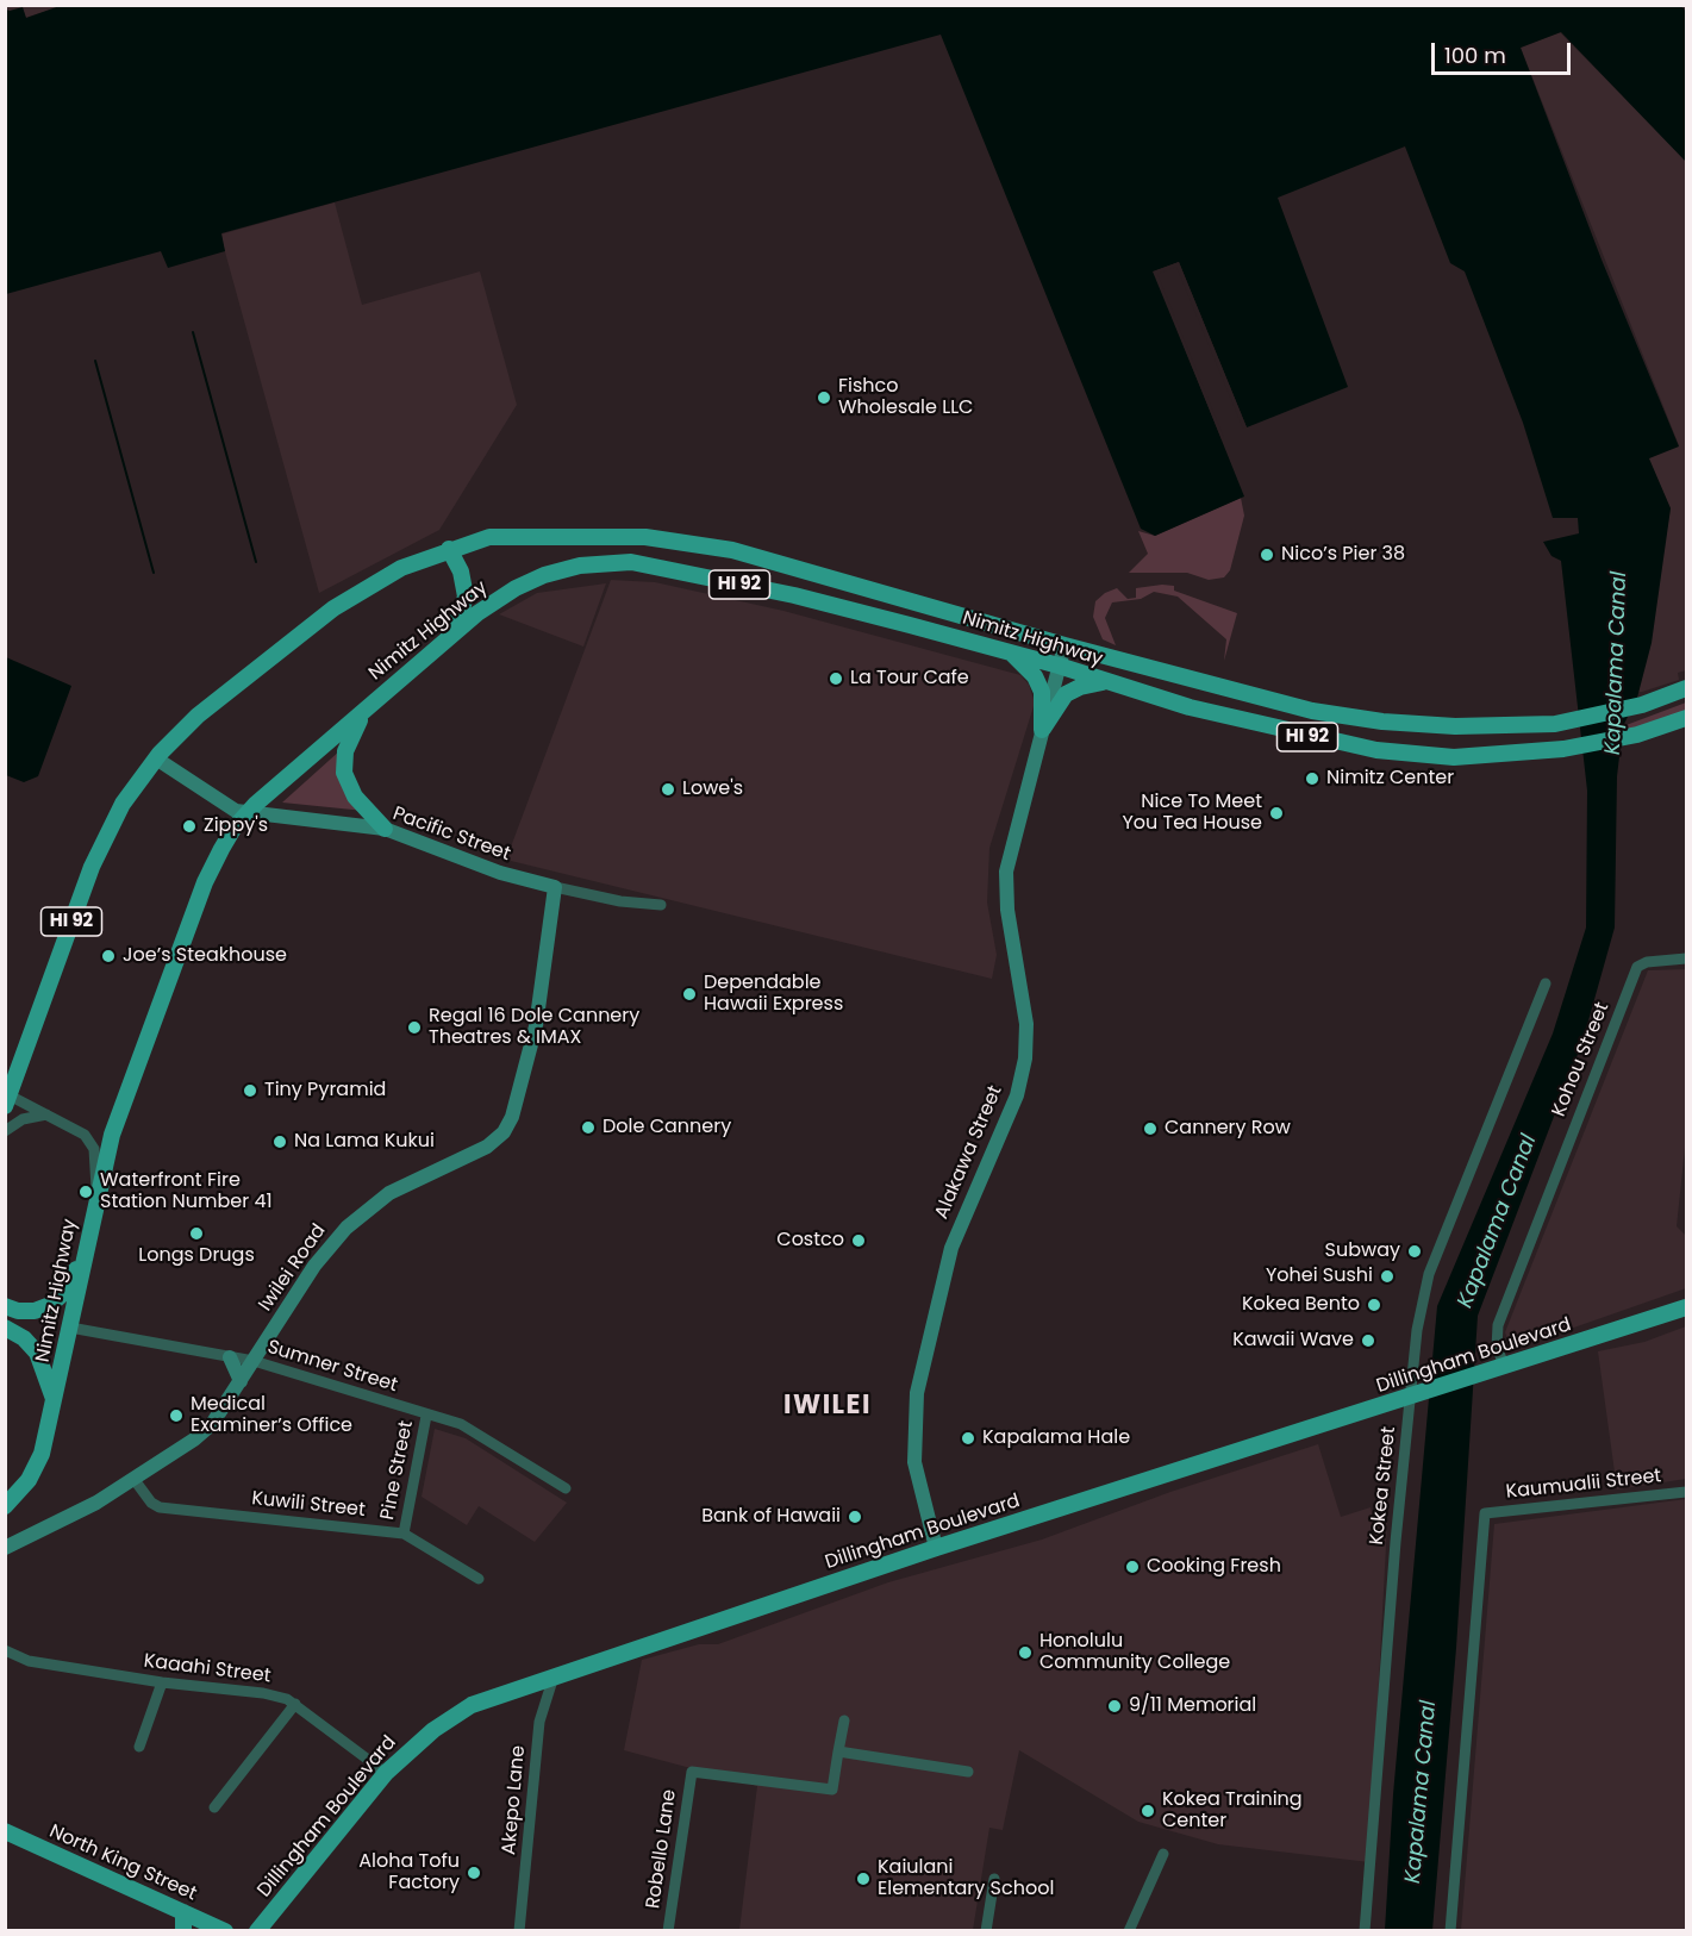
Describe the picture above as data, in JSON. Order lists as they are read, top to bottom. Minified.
{"streets":{"main road":["HI 92","Nimitz Highway","Dillingham Boulevard","North King Street"],"street":["Pacific Street","Kohou Street","Alakawa Street","Iwilei Road","Sumner Street","Pine Street","Kaumualii Street","Kokea Street","Kuwili Street","Kaaahi Street","Akepo Lane","Robello Lane"]},"crossings":[["Nimitz Highway","Pacific Street"],["Nimitz Highway","Alakawa Street"],["Nimitz Highway","Sumner Street"],["Pacific Street","Iwilei Road"],["Kohou Street","Dillingham Boulevard"],["Alakawa Street","Dillingham Boulevard"],["Iwilei Road","Sumner Street"],["Iwilei Road","Kuwili Street"],["Dillingham Boulevard","Kokea Street"],["Dillingham Boulevard","Kaaahi Street"],["Dillingham Boulevard","Akepo Lane"],["Sumner Street","Pine Street"],["Pine Street","Kuwili Street"]],"districts":["IWILEI"],"water":["Kapalama Canal"],"places":["Fishco Wholesale LLC","Nico’s Pier 38","La Tour Cafe","Nimitz Center","Lowe's","Nice To Meet You Tea House","Zippy's","Joe’s Steakhouse","Dependable Hawaii Express","Regal 16 Dole Cannery Theatres & IMAX","Tiny Pyramid","Dole Cannery","Cannery Row","Na Lama Kukui","Waterfront Fire Station Number 41","Longs Drugs","Costco","Subway","Yohei Sushi","Kokea Bento","Kawaii Wave","Medical Examiner’s Office","Kapalama Hale","Bank of Hawaii","Cooking Fresh","Honolulu Community College","9/11 Memorial","Kokea Training Center","Aloha Tofu Factory","Kaiulani Elementary School"],"scale_bar":"100 m"}
